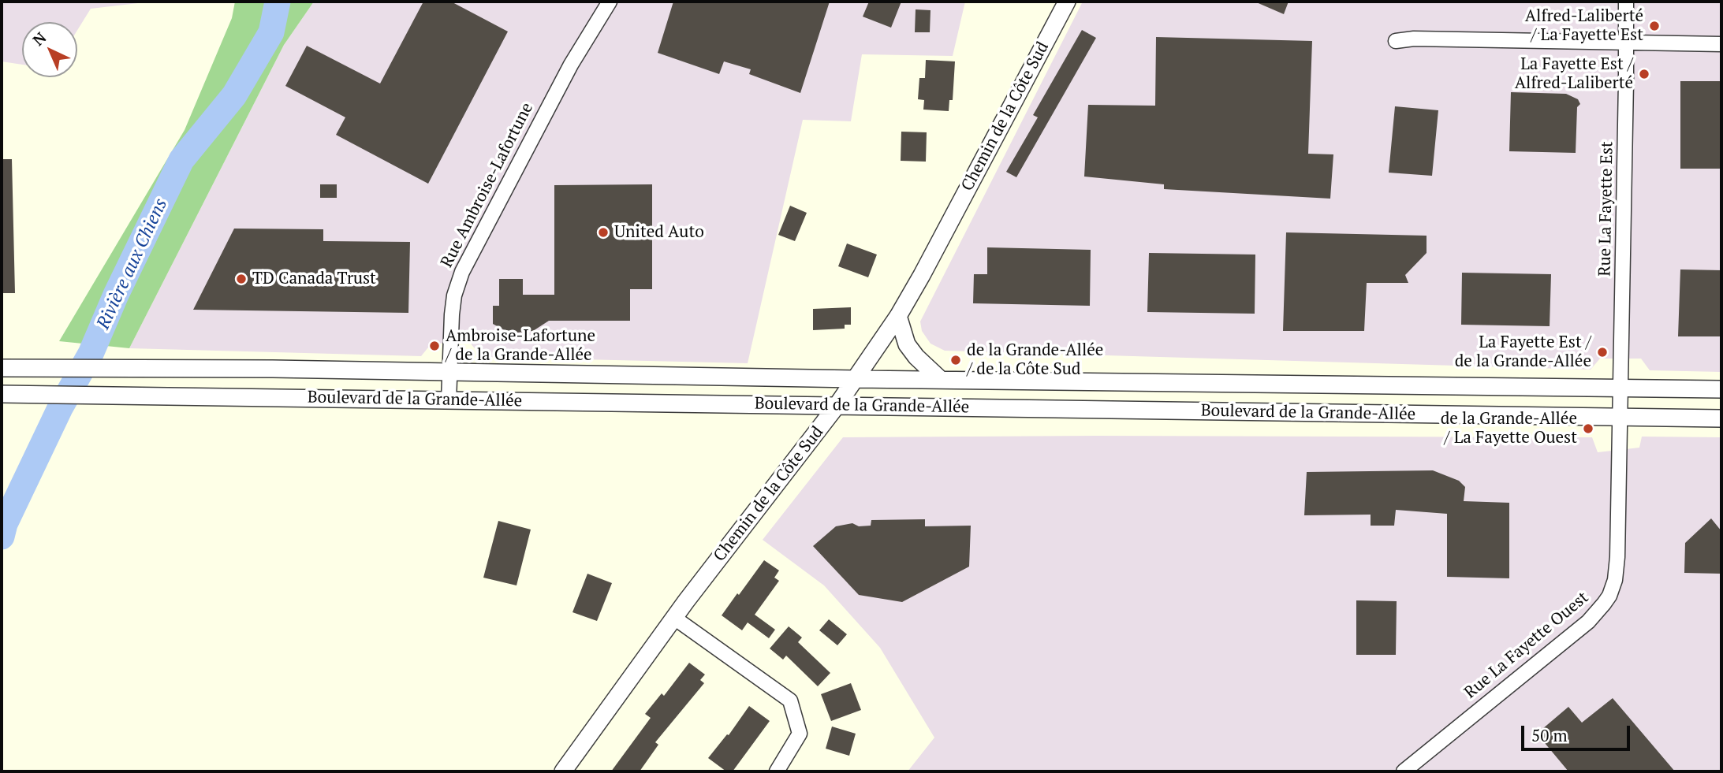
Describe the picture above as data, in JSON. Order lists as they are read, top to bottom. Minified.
{"streets":{"street":["Chemin de la Côte Sud","Rue Ambroise-Lafortune","Rue La Fayette Est","Boulevard de la Grande-Allée","Rue La Fayette Ouest"]},"crossings":[["Chemin de la Côte Sud","Boulevard de la Grande-Allée"],["Rue Ambroise-Lafortune","Boulevard de la Grande-Allée"],["Rue La Fayette Est","Boulevard de la Grande-Allée"],["Rue La Fayette Est","Rue La Fayette Ouest"],["Boulevard de la Grande-Allée","Rue La Fayette Ouest"]],"water":["Rivière aux Chiens"],"places":["Alfred-Laliberté / La Fayette Est","La Fayette Est / Alfred-Laliberté","United Auto","TD Canada Trust","Ambroise-Lafortune / de la Grande-Allée","La Fayette Est / de la Grande-Allée","de la Grande-Allée / de la Côte Sud","de la Grande-Allée / La Fayette Ouest"],"scale_bar":"50 m","north":"top left"}
